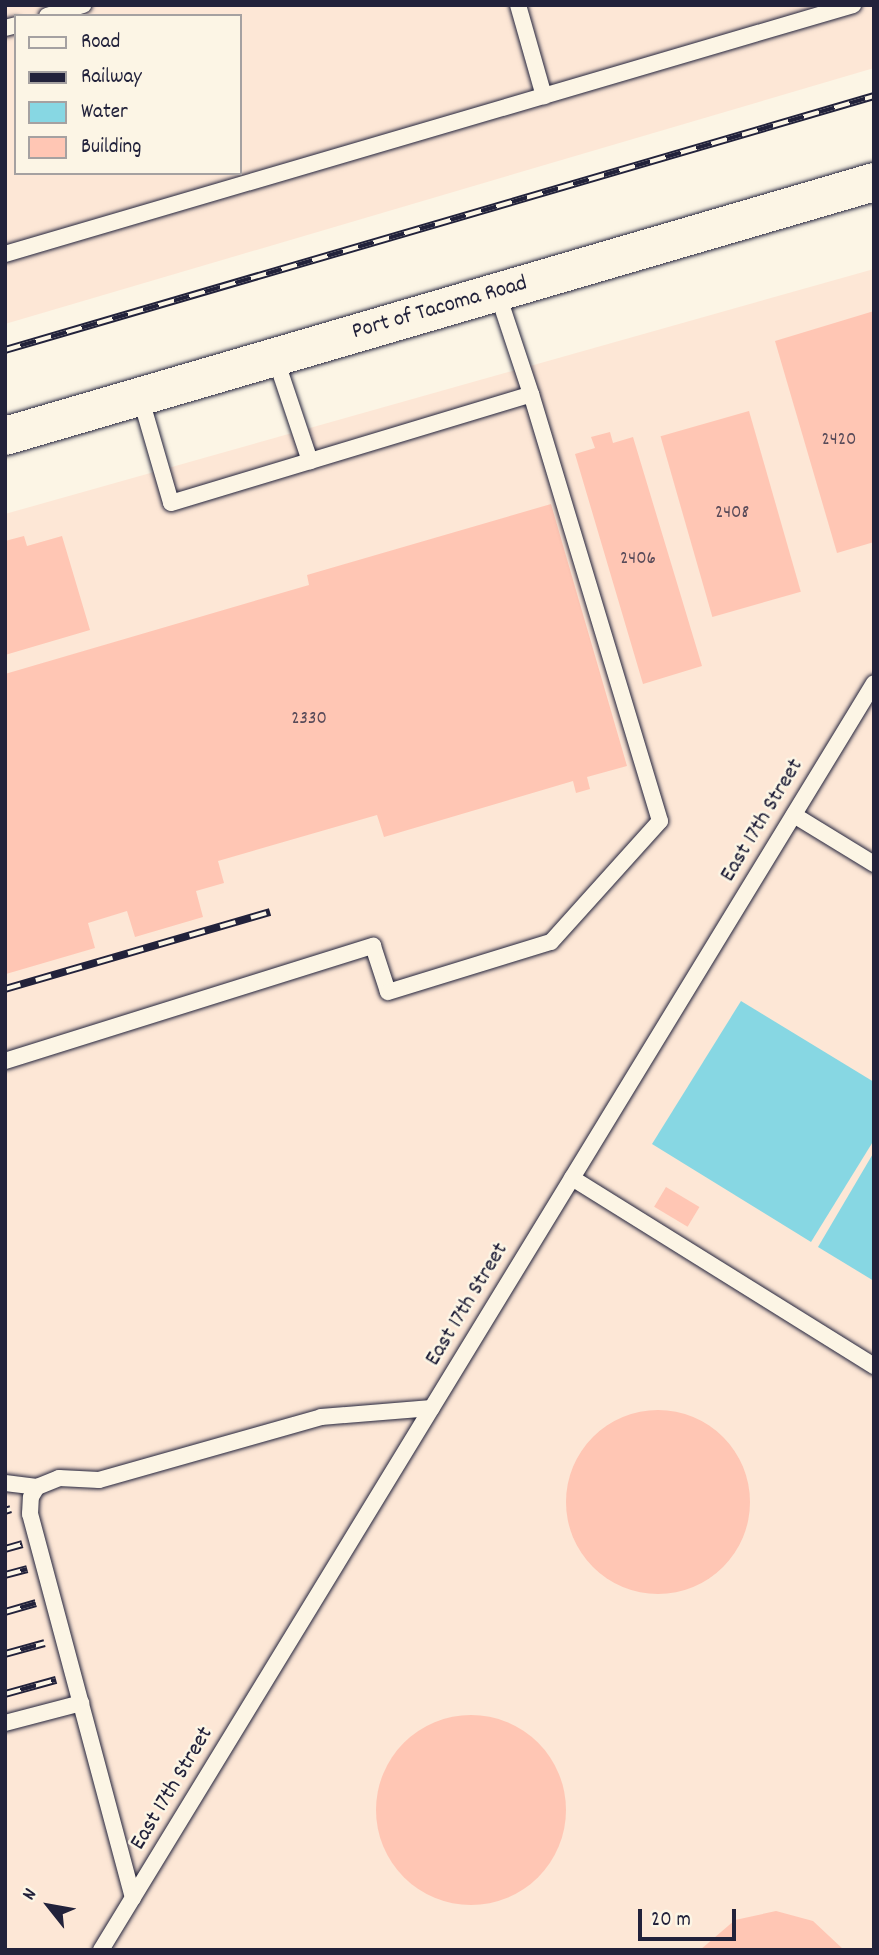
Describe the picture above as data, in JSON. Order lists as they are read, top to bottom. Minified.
{"streets":{"main road":["Port of Tacoma Road"],"lane":["East 17th Street"]},"house_numbers":["2420","2408","2406","2330"],"legend":["Road","Railway","Water","Building"],"scale_bar":"20 m","north":"top left"}
